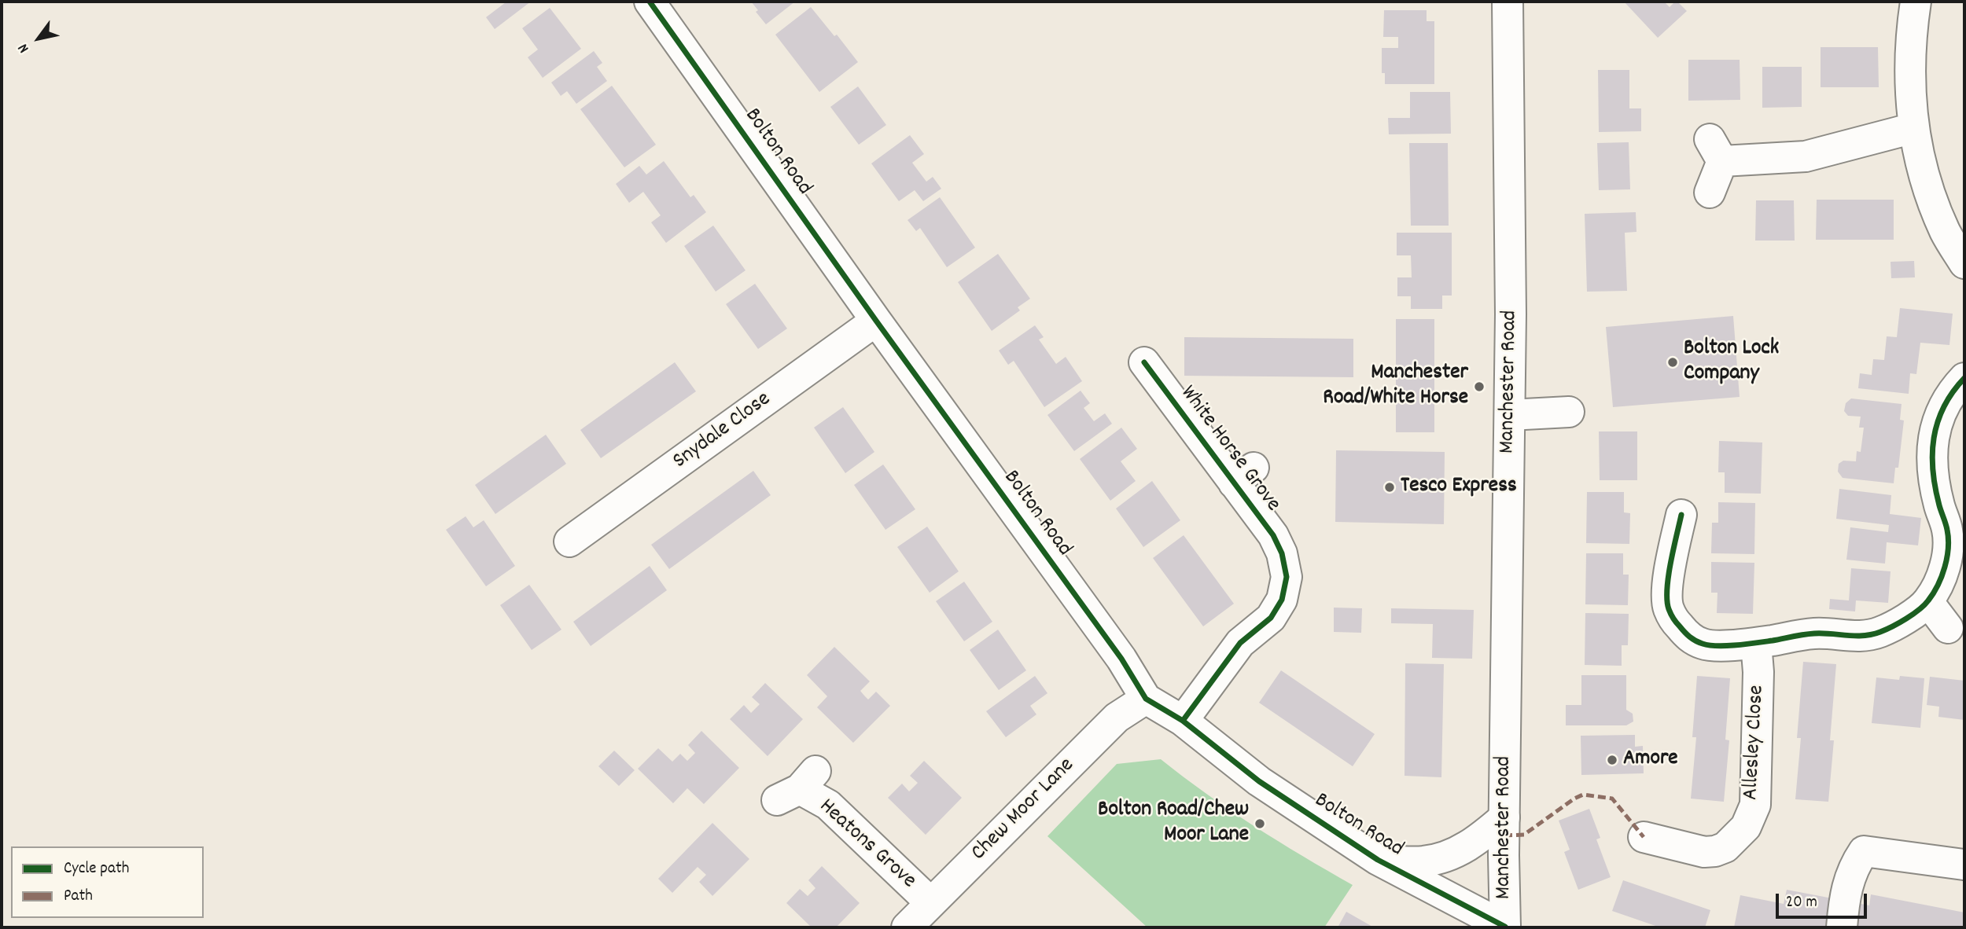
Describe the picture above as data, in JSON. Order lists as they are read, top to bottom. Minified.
{"streets":{"street":["Bolton Road","Manchester Road","Snydale Close","White Horse Grove","Allesley Close","Chew Moor Lane","Heatons Grove"]},"crossings":[["Bolton Road","Manchester Road"],["Bolton Road","Snydale Close"],["Bolton Road","White Horse Grove"],["Bolton Road","Chew Moor Lane"],["Chew Moor Lane","Heatons Grove"]],"places":["Bolton Lock Company","Manchester Road/White Horse","Tesco Express","Amore","Bolton Road/Chew Moor Lane"],"legend":["Cycle path","Path"],"scale_bar":"20 m","north":"bottom left"}
